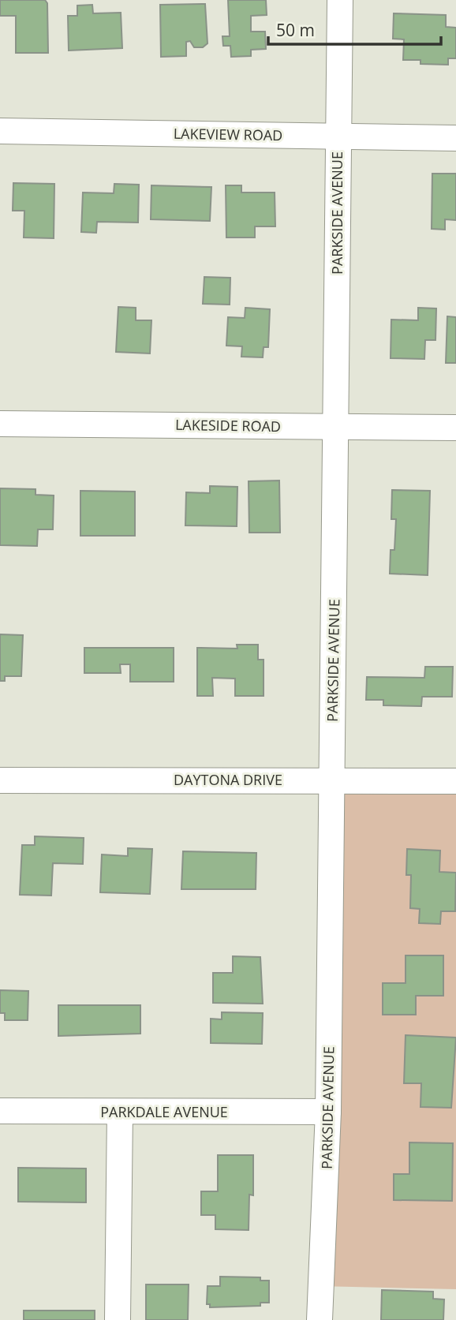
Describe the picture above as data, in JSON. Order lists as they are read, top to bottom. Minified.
{"streets":{"street":["LAKEVIEW ROAD","PARKSIDE AVENUE","LAKESIDE ROAD","DAYTONA DRIVE","PARKDALE AVENUE"]},"crossings":[["LAKEVIEW ROAD","PARKSIDE AVENUE"],["PARKSIDE AVENUE","LAKESIDE ROAD"],["PARKSIDE AVENUE","DAYTONA DRIVE"],["PARKSIDE AVENUE","PARKDALE AVENUE"]],"scale_bar":"50 m"}
